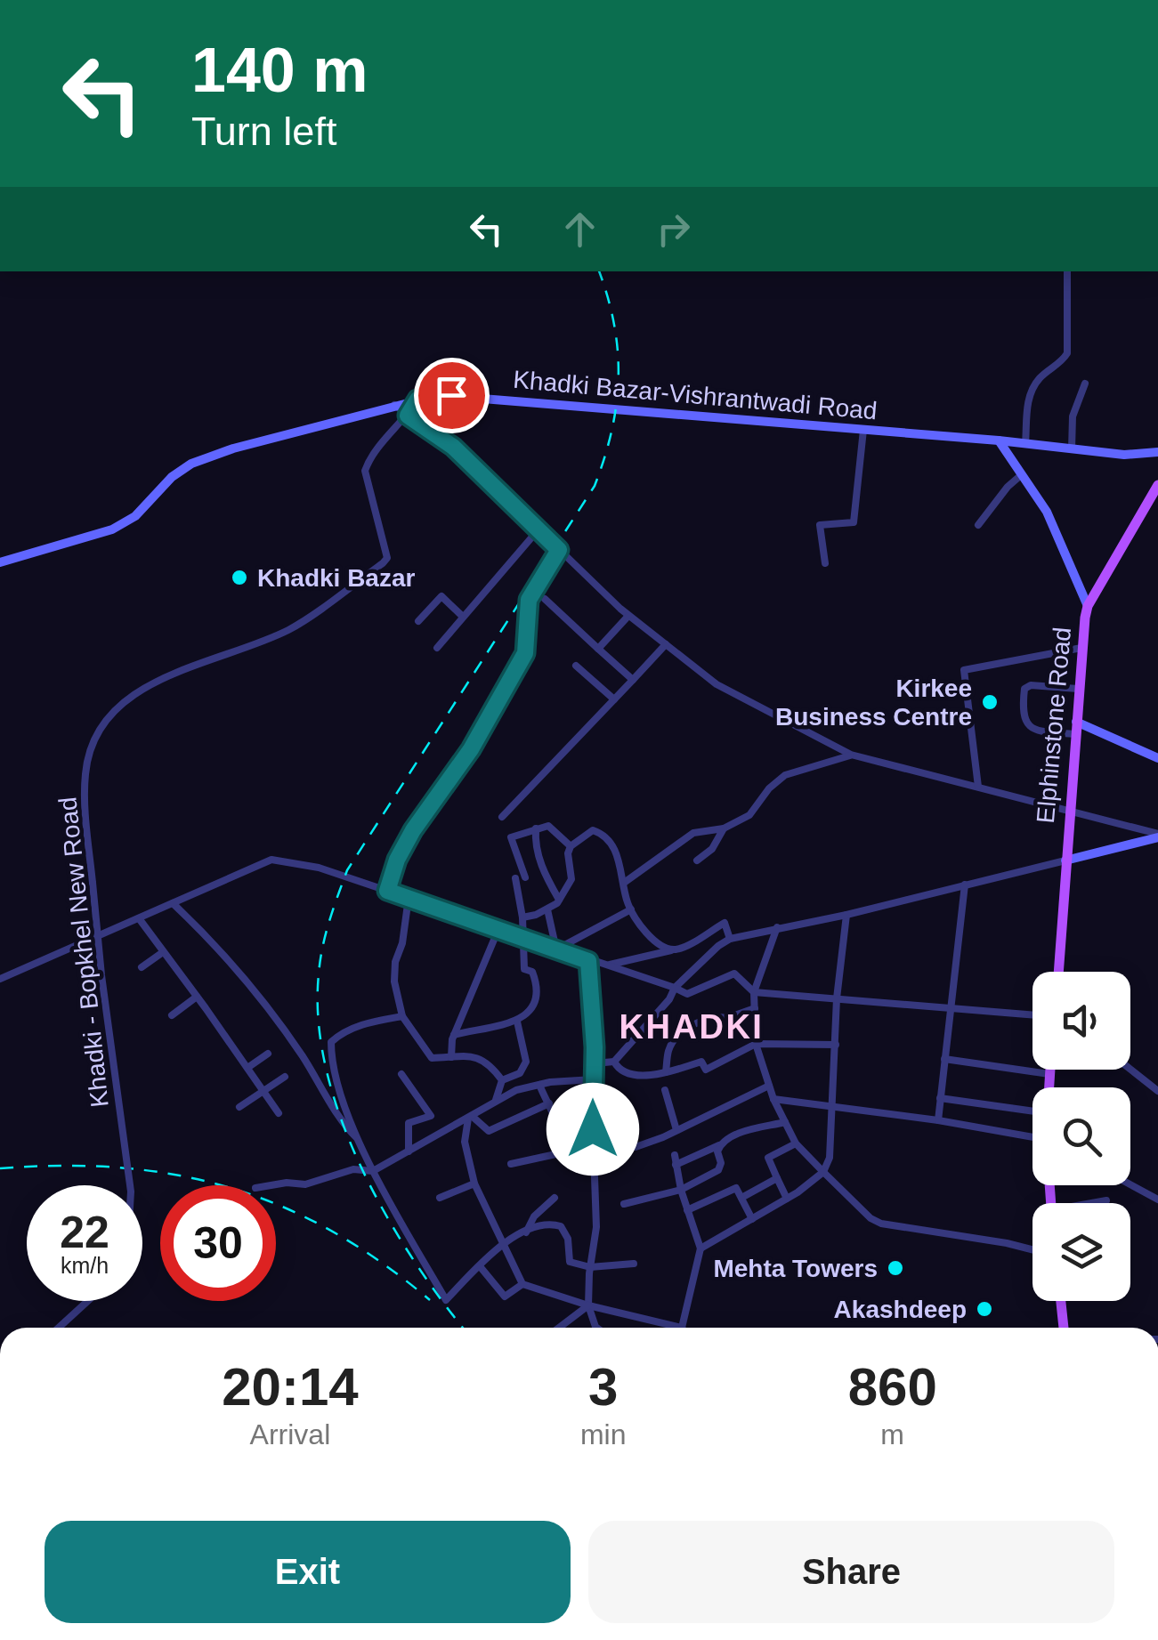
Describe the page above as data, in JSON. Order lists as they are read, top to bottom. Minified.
{"streets":{"main road":["Elphinstone Road"],"street":["Khadki Bazar-Vishrantwadi Road","Khadki - Bopkhel New Road"]},"districts":["KHADKI"],"places":["Khadki Bazar","Kirkee Business Centre","Mehta Towers","Akashdeep"],"page":{"turn":["140 m","Turn left"],"speed":"22 km/h","limit":"30","eta":["20:14","Arrival","3","min","860","m"],"buttons":["Exit","Share"]}}
